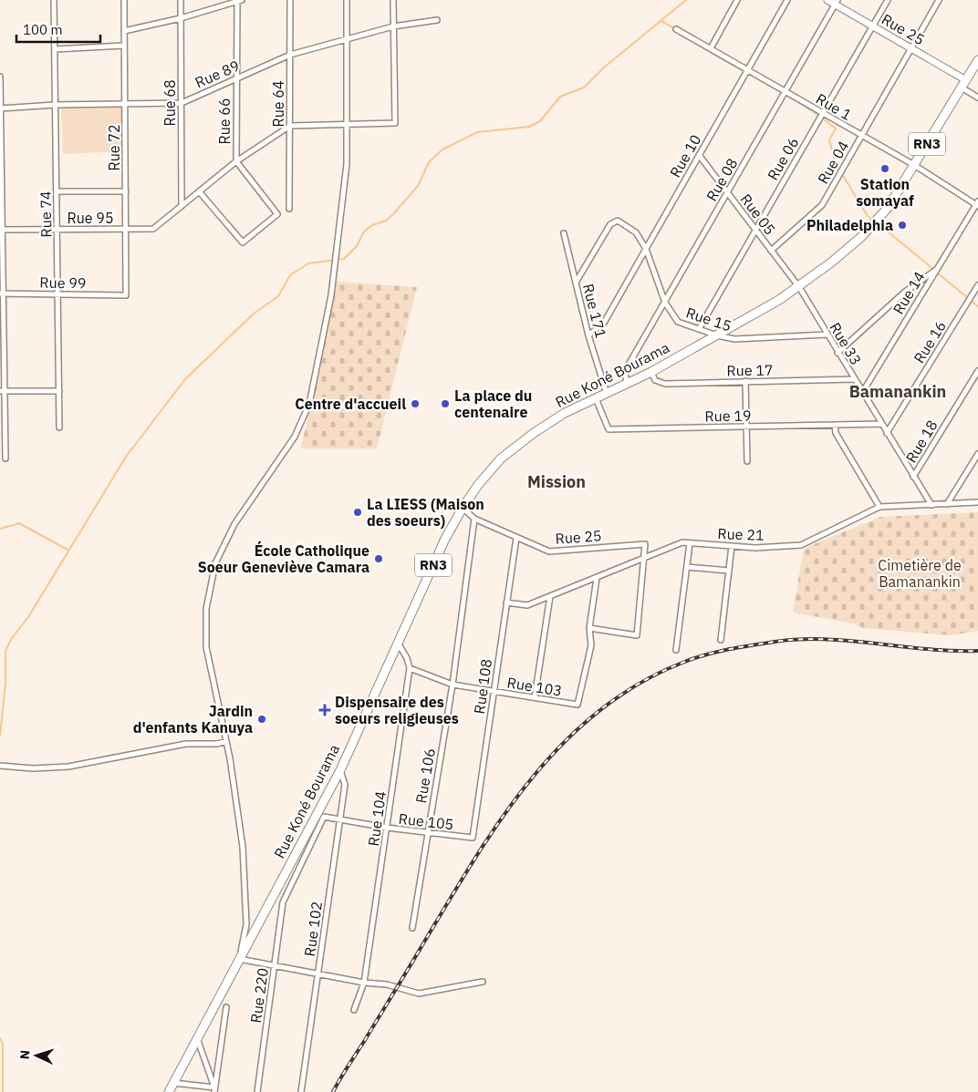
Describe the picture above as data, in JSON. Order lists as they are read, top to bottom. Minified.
{"streets":{"highway":["RN3","Rue Koné Bourama"],"street":["Rue 25","Rue 89","Rue 68","Rue 64","Rue 1","Rue 66","Rue 72","Rue 10","Rue 06","Rue 04","Rue 08","Rue 74","Rue 05","Rue 95","Rue 99","Rue 14","Rue 171","Rue 15","Rue 16","Rue 33","Rue 17","Rue 19","Rue 18","Rue 21","Rue 108","Rue 103","Rue 106","Rue 104","Rue 105","Rue 102","Rue 220"]},"crossings":[["Rue 25","Rue 06"],["Rue 25","Rue 04"],["Rue 25","Rue 08"],["Rue 25","Rue Koné Bourama"],["Rue 25","Rue 21"],["Rue 25","Rue 108"],["Rue 25","Rue 106"],["Rue 89","Rue 68"],["Rue 89","Rue 64"],["Rue 89","Rue 66"],["Rue 89","Rue 72"],["Rue 89","Rue 74"],["Rue 68","Rue 95"],["Rue 1","Rue 10"],["Rue 1","Rue 06"],["Rue 1","Rue 04"],["Rue 1","Rue 08"],["Rue 1","Rue 14"],["Rue 1","Rue Koné Bourama"],["Rue 72","Rue 95"],["Rue 72","Rue 99"],["Rue 10","Rue 05"],["Rue 10","Rue 171"],["Rue 10","Rue 15"],["Rue 06","Rue 05"],["Rue 06","Rue 15"],["Rue 04","Rue 05"],["Rue 08","Rue 05"],["Rue 08","Rue 15"],["Rue 08","Rue Koné Bourama"],["Rue 74","Rue 95"],["Rue 74","Rue 99"],["Rue 05","Rue 33"],["Rue 05","Rue Koné Bourama"],["Rue 14","Rue 33"],["Rue 171","Rue 15"],["Rue 171","Rue Koné Bourama"],["Rue 15","Rue 33"],["Rue 15","Rue Koné Bourama"],["Rue 16","Rue 33"],["Rue 33","Rue 17"],["Rue 33","Rue Koné Bourama"],["Rue 33","Rue 19"],["Rue 33","Rue 18"],["Rue 33","Rue 21"],["Rue 17","Rue Koné Bourama"],["Rue Koné Bourama","Rue 19"],["Rue Koné Bourama","Rue 104"],["Rue Koné Bourama","Rue 102"],["Rue 21","Rue 108"],["Rue 108","Rue 103"],["Rue 108","Rue 105"],["Rue 103","Rue 106"],["Rue 103","Rue 104"],["Rue 106","Rue 105"],["Rue 104","Rue 105"],["Rue 105","Rue 102"],["Rue 105","Rue 220"]],"districts":["Bamanankin","Mission"],"parks":["Cimetière de Bamanankin"],"places":{"other":["Station somayaf","Philadelphia","Centre d'accueil","La place du centenaire","La LIESS (Maison des soeurs)","École Catholique Soeur Geneviève Camara","Jardin d'enfants Kanuya"],"health":["Dispensaire des soeurs religieuses"]},"scale_bar":"100 m","north":"left"}
